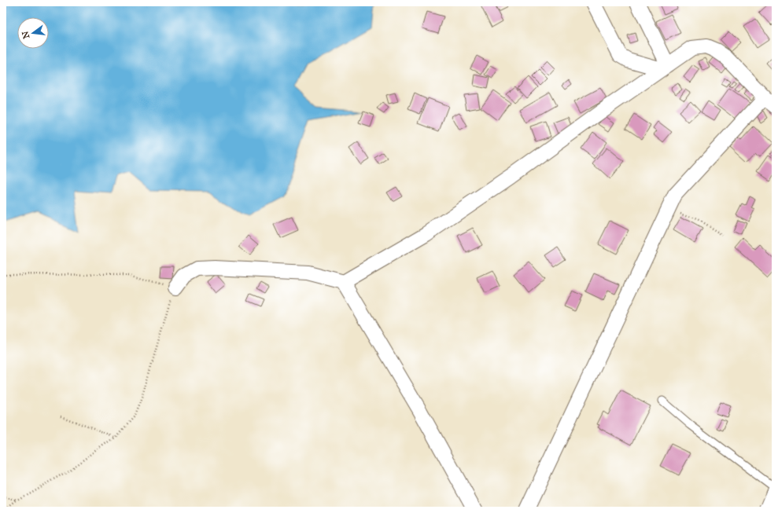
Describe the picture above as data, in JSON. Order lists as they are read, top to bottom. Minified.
{"north":"left"}
